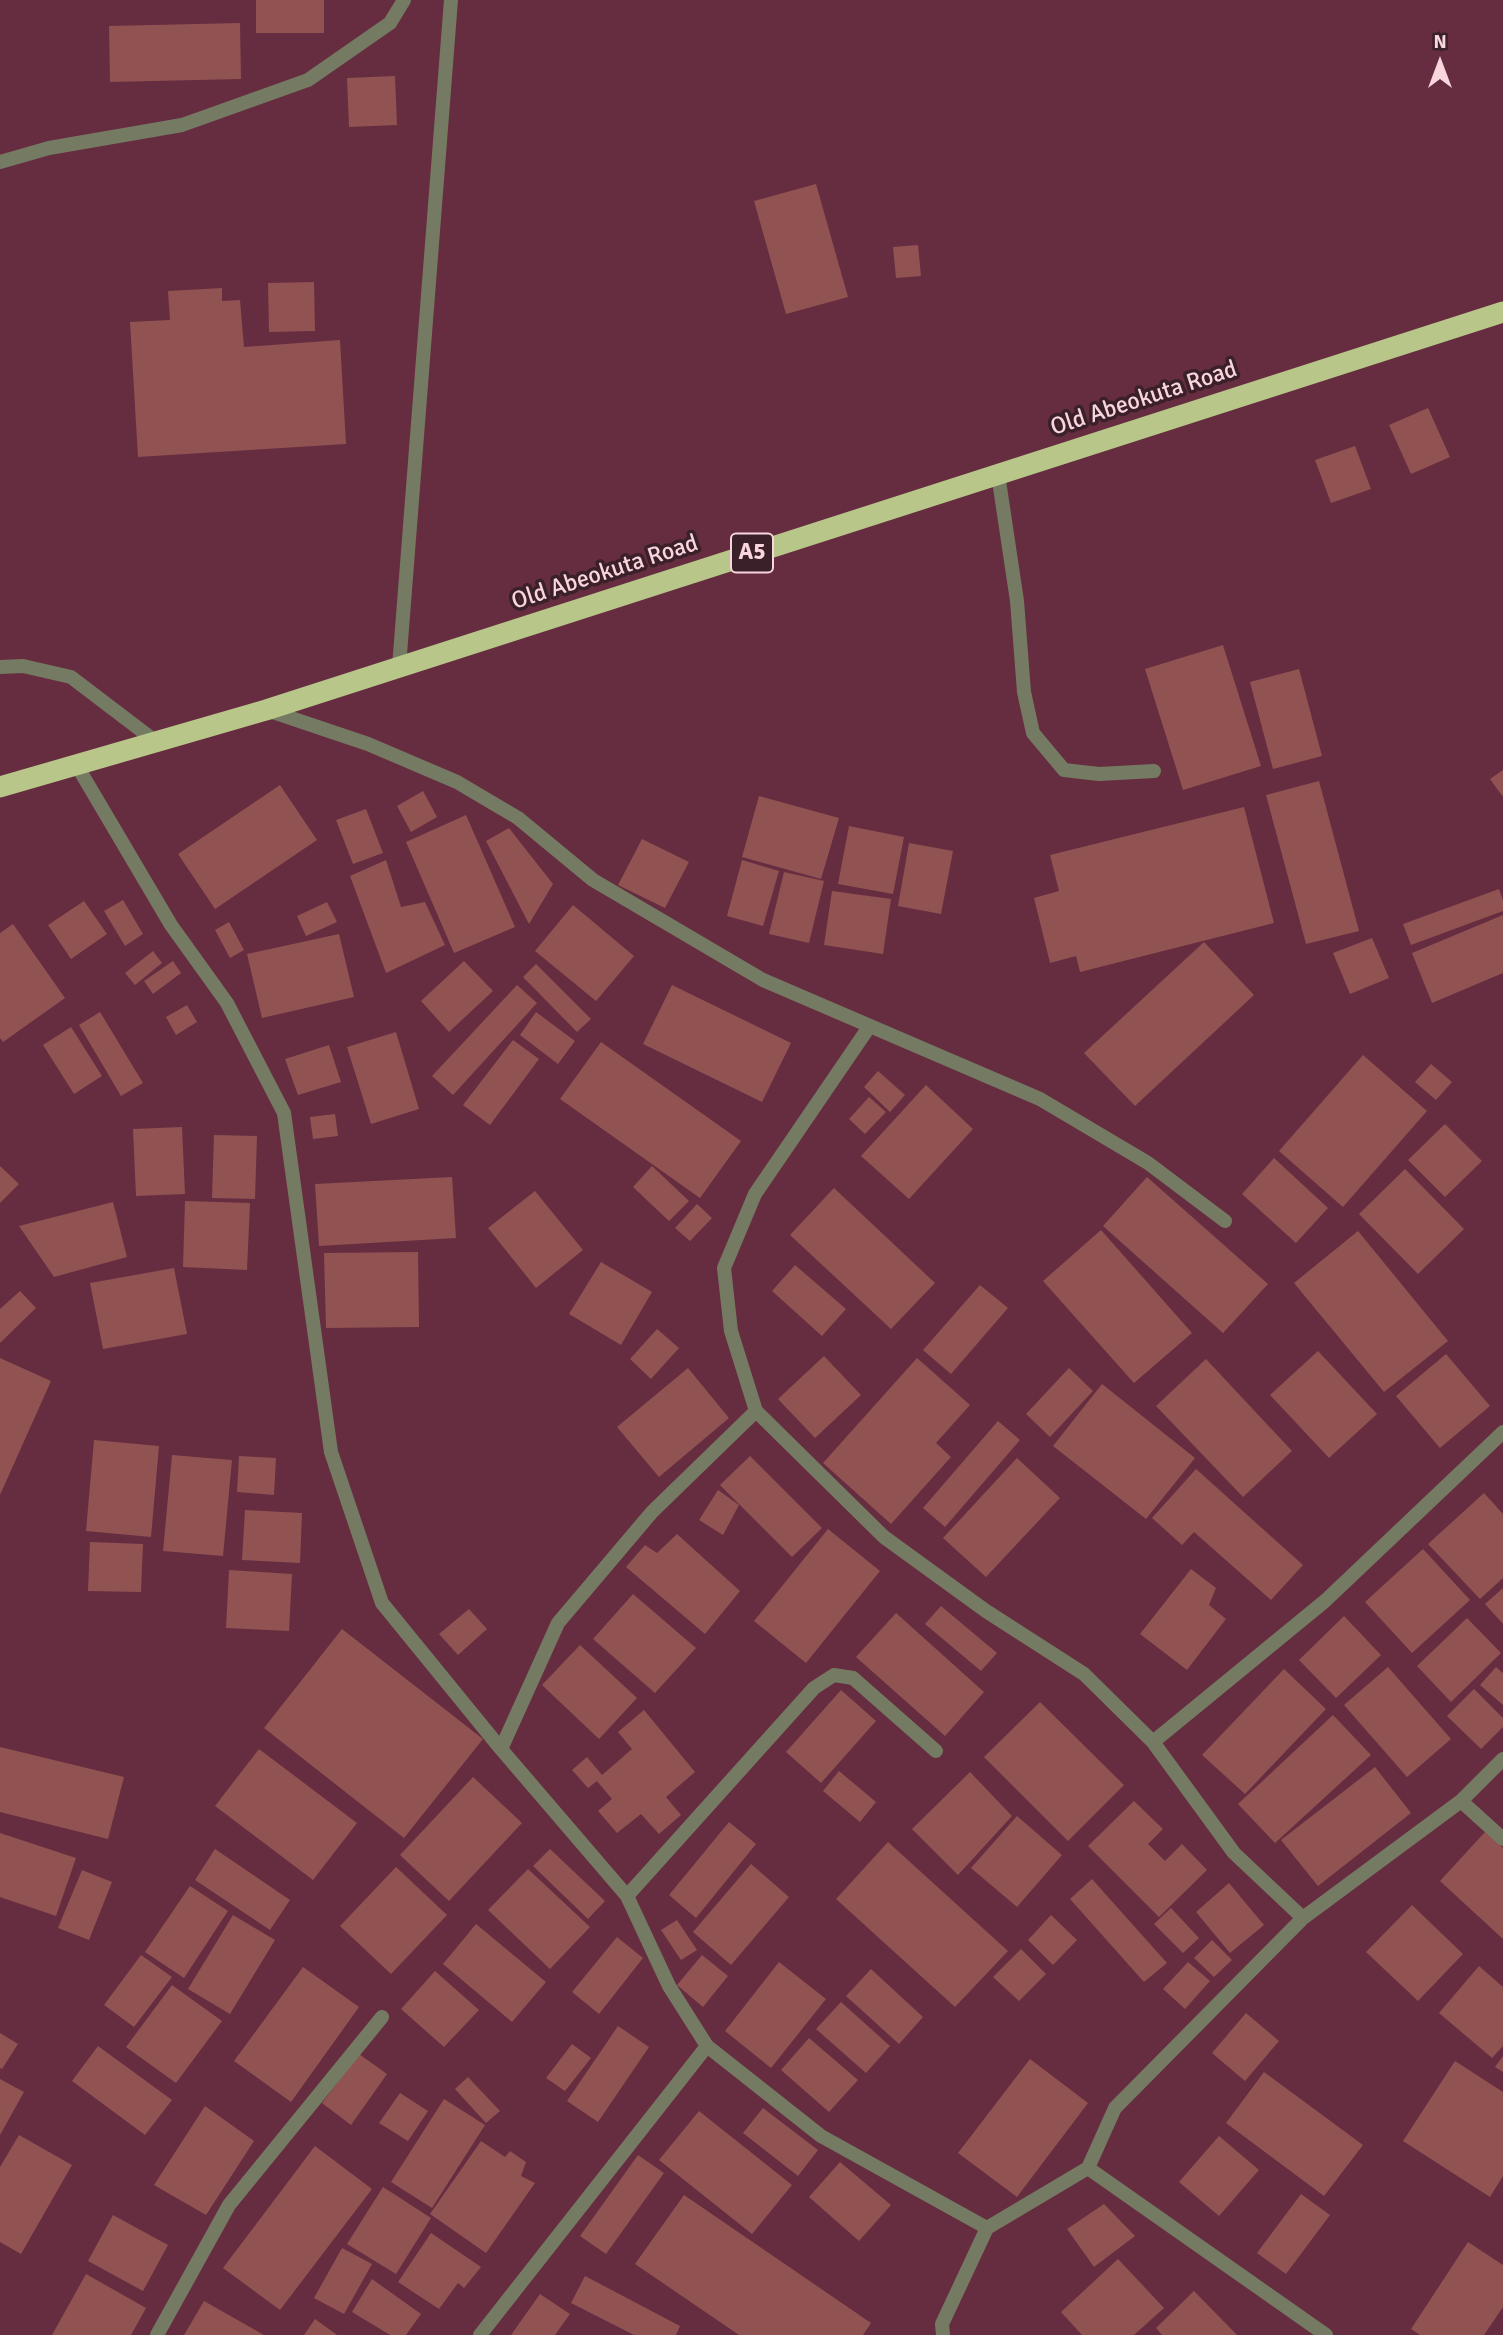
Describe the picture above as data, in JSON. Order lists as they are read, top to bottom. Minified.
{"streets":{"highway":["Old Abeokuta Road","A5"]},"north":"top"}
